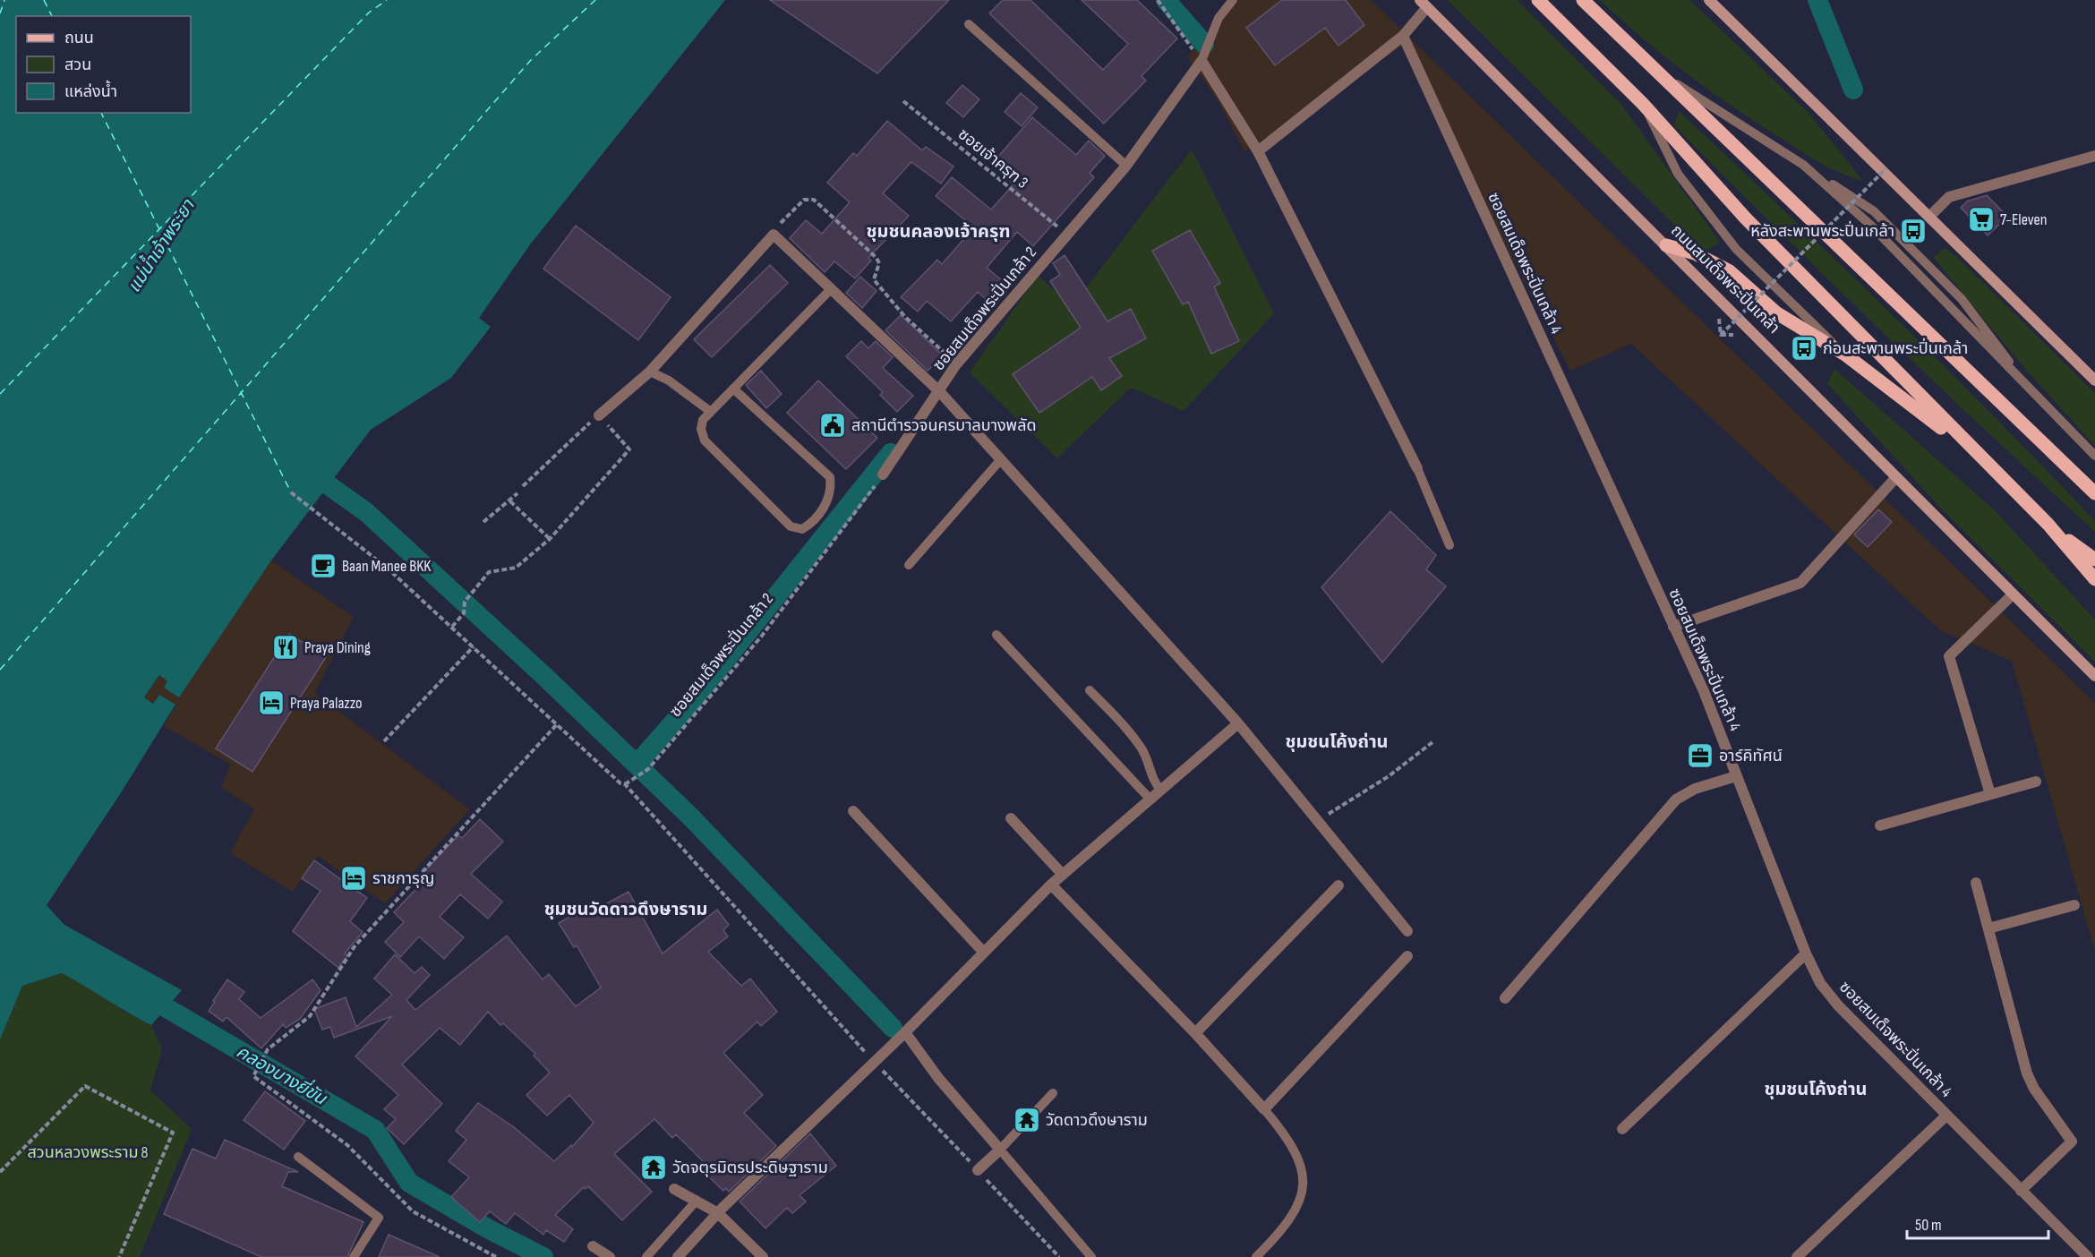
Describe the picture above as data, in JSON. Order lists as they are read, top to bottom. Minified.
{"streets":{"main road":["ถนนสมเด็จพระปิ่นเกล้า"],"street":["ซอยสมเด็จพระปิ่นเกล้า 4","ซอยสมเด็จพระปิ่นเกล้า 2"],"path":["ซอยเจ้าครุฑ 3"]},"crossings":[["ซอยเจ้าครุฑ 3","ซอยสมเด็จพระปิ่นเกล้า 2"]],"districts":["ชุมชนคลองเจ้าครุฑ","ชุมชนโค้งถ่าน","ชุมชนวัดดาวดึงษาราม","ชุมชนโค้งถ่าน"],"water":["แม่น้ำเจ้าพระยา","คลองบางยี่ขัน"],"parks":["สวนหลวงพระราม 8"],"places":{"supermarket":["7-Eleven"],"bus stop":["หลังสะพานพระปิ่นเกล้า","ก่อนสะพานพระปิ่นเกล้า"],"public building":["สถานีตำรวจนครบาลบางพลัด"],"cafe":["Baan Manee BKK"],"restaurant":["Praya Dining"],"hotel":["Praya Palazzo","ราชการุญ"],"office":["อาร์คิทัศน์"],"temple":["วัดดาวดึงษาราม","วัดจตุรมิตรประดิษฐาราม"]},"legend":["ถนน","สวน","แหล่งน้ำ"],"scale_bar":"50 m"}
